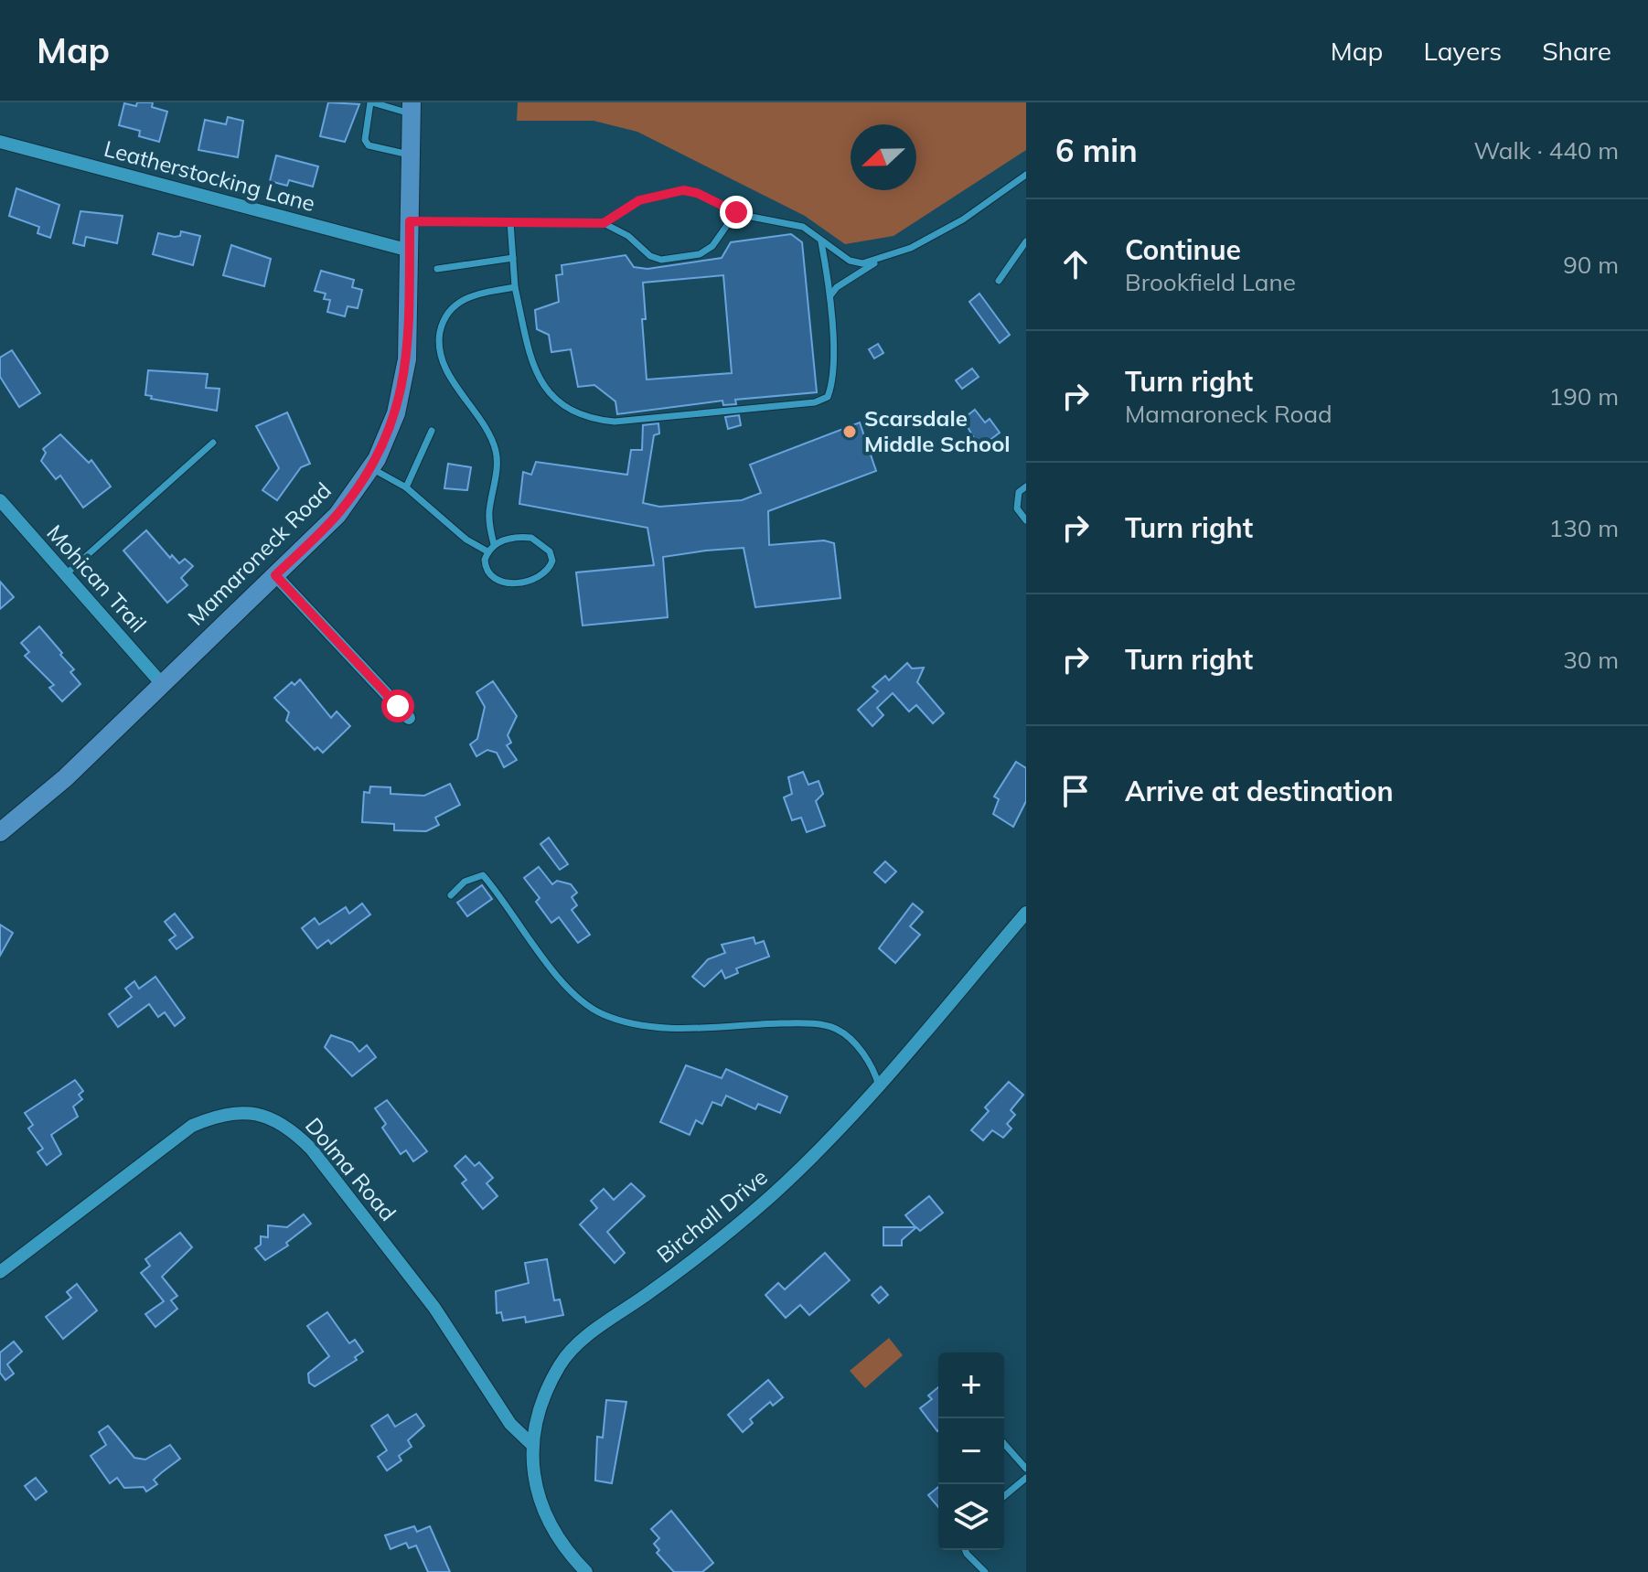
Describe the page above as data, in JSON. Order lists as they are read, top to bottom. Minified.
{"streets":{"street":["Leatherstocking Lane","Mamaroneck Road","Mohican Trail","Dolma Road","Birchall Drive"]},"crossings":[["Leatherstocking Lane","Mamaroneck Road"],["Mamaroneck Road","Mohican Trail"],["Dolma Road","Birchall Drive"]],"places":["Scarsdale Middle School"],"north":"left","page":{"header":"Map","nav":["Map","Layers","Share"],"heading":["6 min","Walk · 440 m"],"list":[["Continue","Brookfield Lane","90 m"],["Turn right","Mamaroneck Road","190 m"],["Turn right","130 m"],["Turn right","30 m"],"Arrive at destination"],"map_buttons":["+","−"]}}
